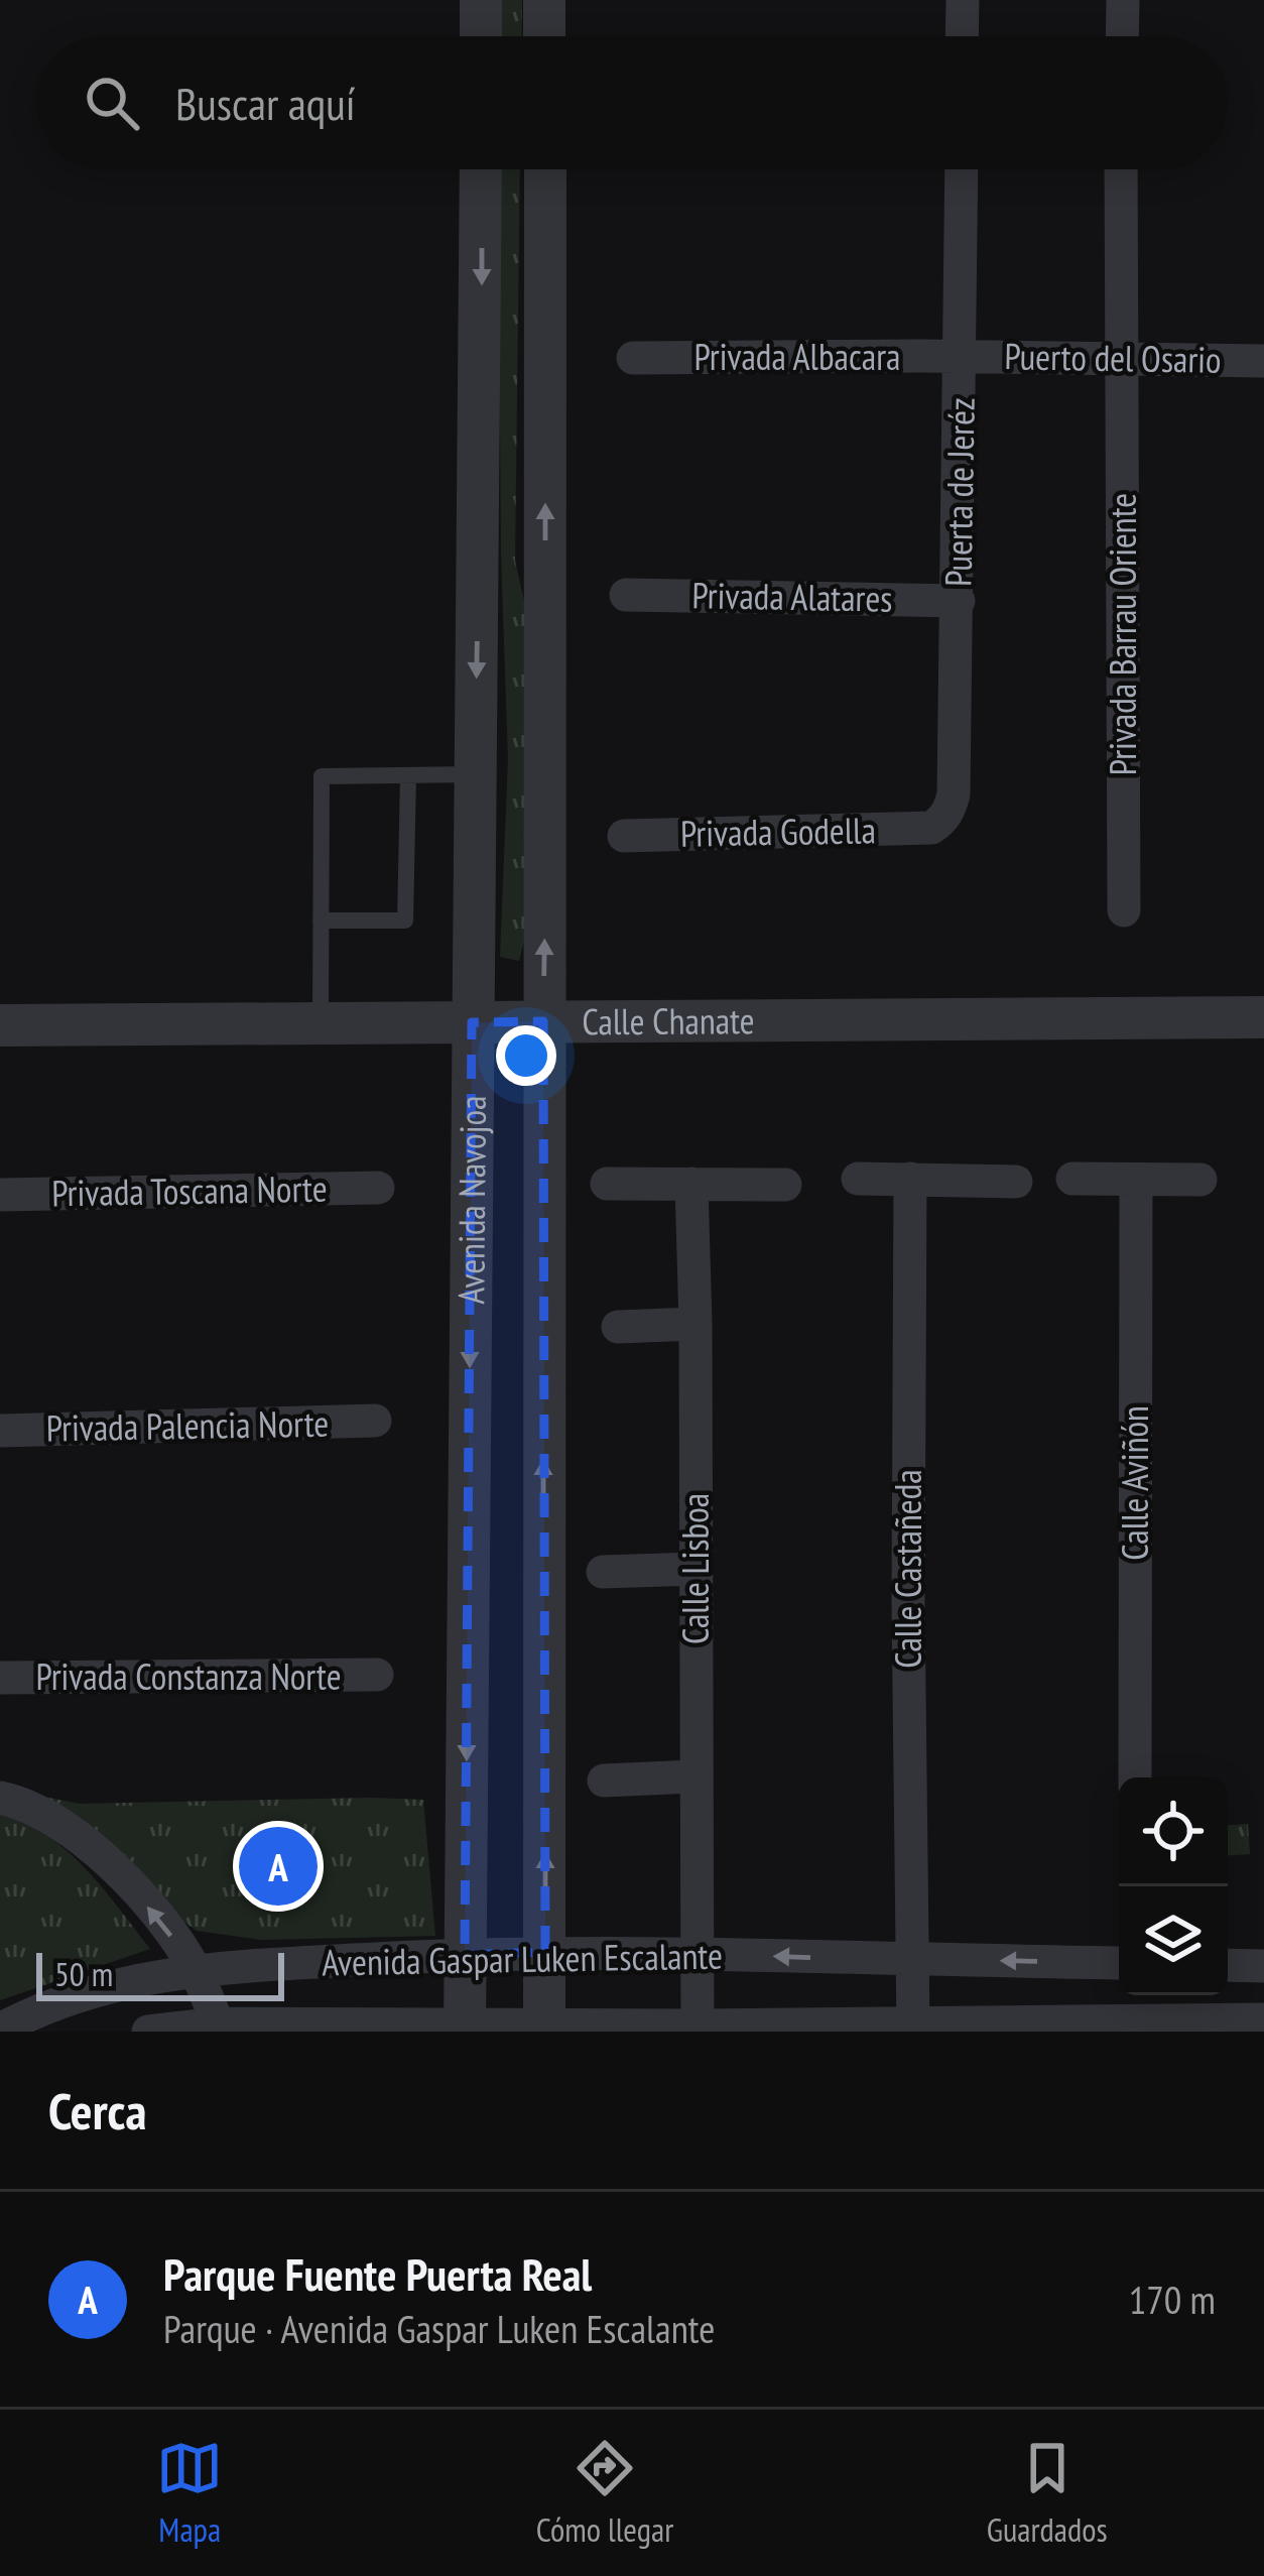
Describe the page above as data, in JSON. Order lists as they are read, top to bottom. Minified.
{"streets":{"street":["Privada Albacara","Puerto del Osario","Puerta de Jeréz","Privada Alatares","Privada Barrau Oriente","Privada Godella","Calle Chanate","Privada Toscana Norte","Avenida Navojoa","Privada Palencia Norte","Calle Aviñón","Calle Lisboa","Calle Castañeda","Privada Constanza Norte","Avenida Gaspar Luken Escalante"]},"crossings":[["Privada Albacara","Puerto del Osario"],["Privada Albacara","Puerta de Jeréz"],["Puerto del Osario","Puerta de Jeréz"],["Puerto del Osario","Privada Barrau Oriente"],["Puerta de Jeréz","Privada Alatares"],["Puerta de Jeréz","Privada Godella"],["Calle Chanate","Avenida Navojoa"],["Avenida Navojoa","Avenida Gaspar Luken Escalante"],["Calle Lisboa","Avenida Gaspar Luken Escalante"],["Calle Castañeda","Avenida Gaspar Luken Escalante"]],"scale_bar":"50 m","page":{"search":"Buscar aquí","pins":"A","scale":"50 m","heading":"Cerca","list":[{"mark":"A","name":"Parque Fuente Puerta Real","note":"Parque · Avenida Gaspar Luken Escalante","value":"170 m"}],"nav":["Mapa","Cómo llegar","Guardados"]}}
